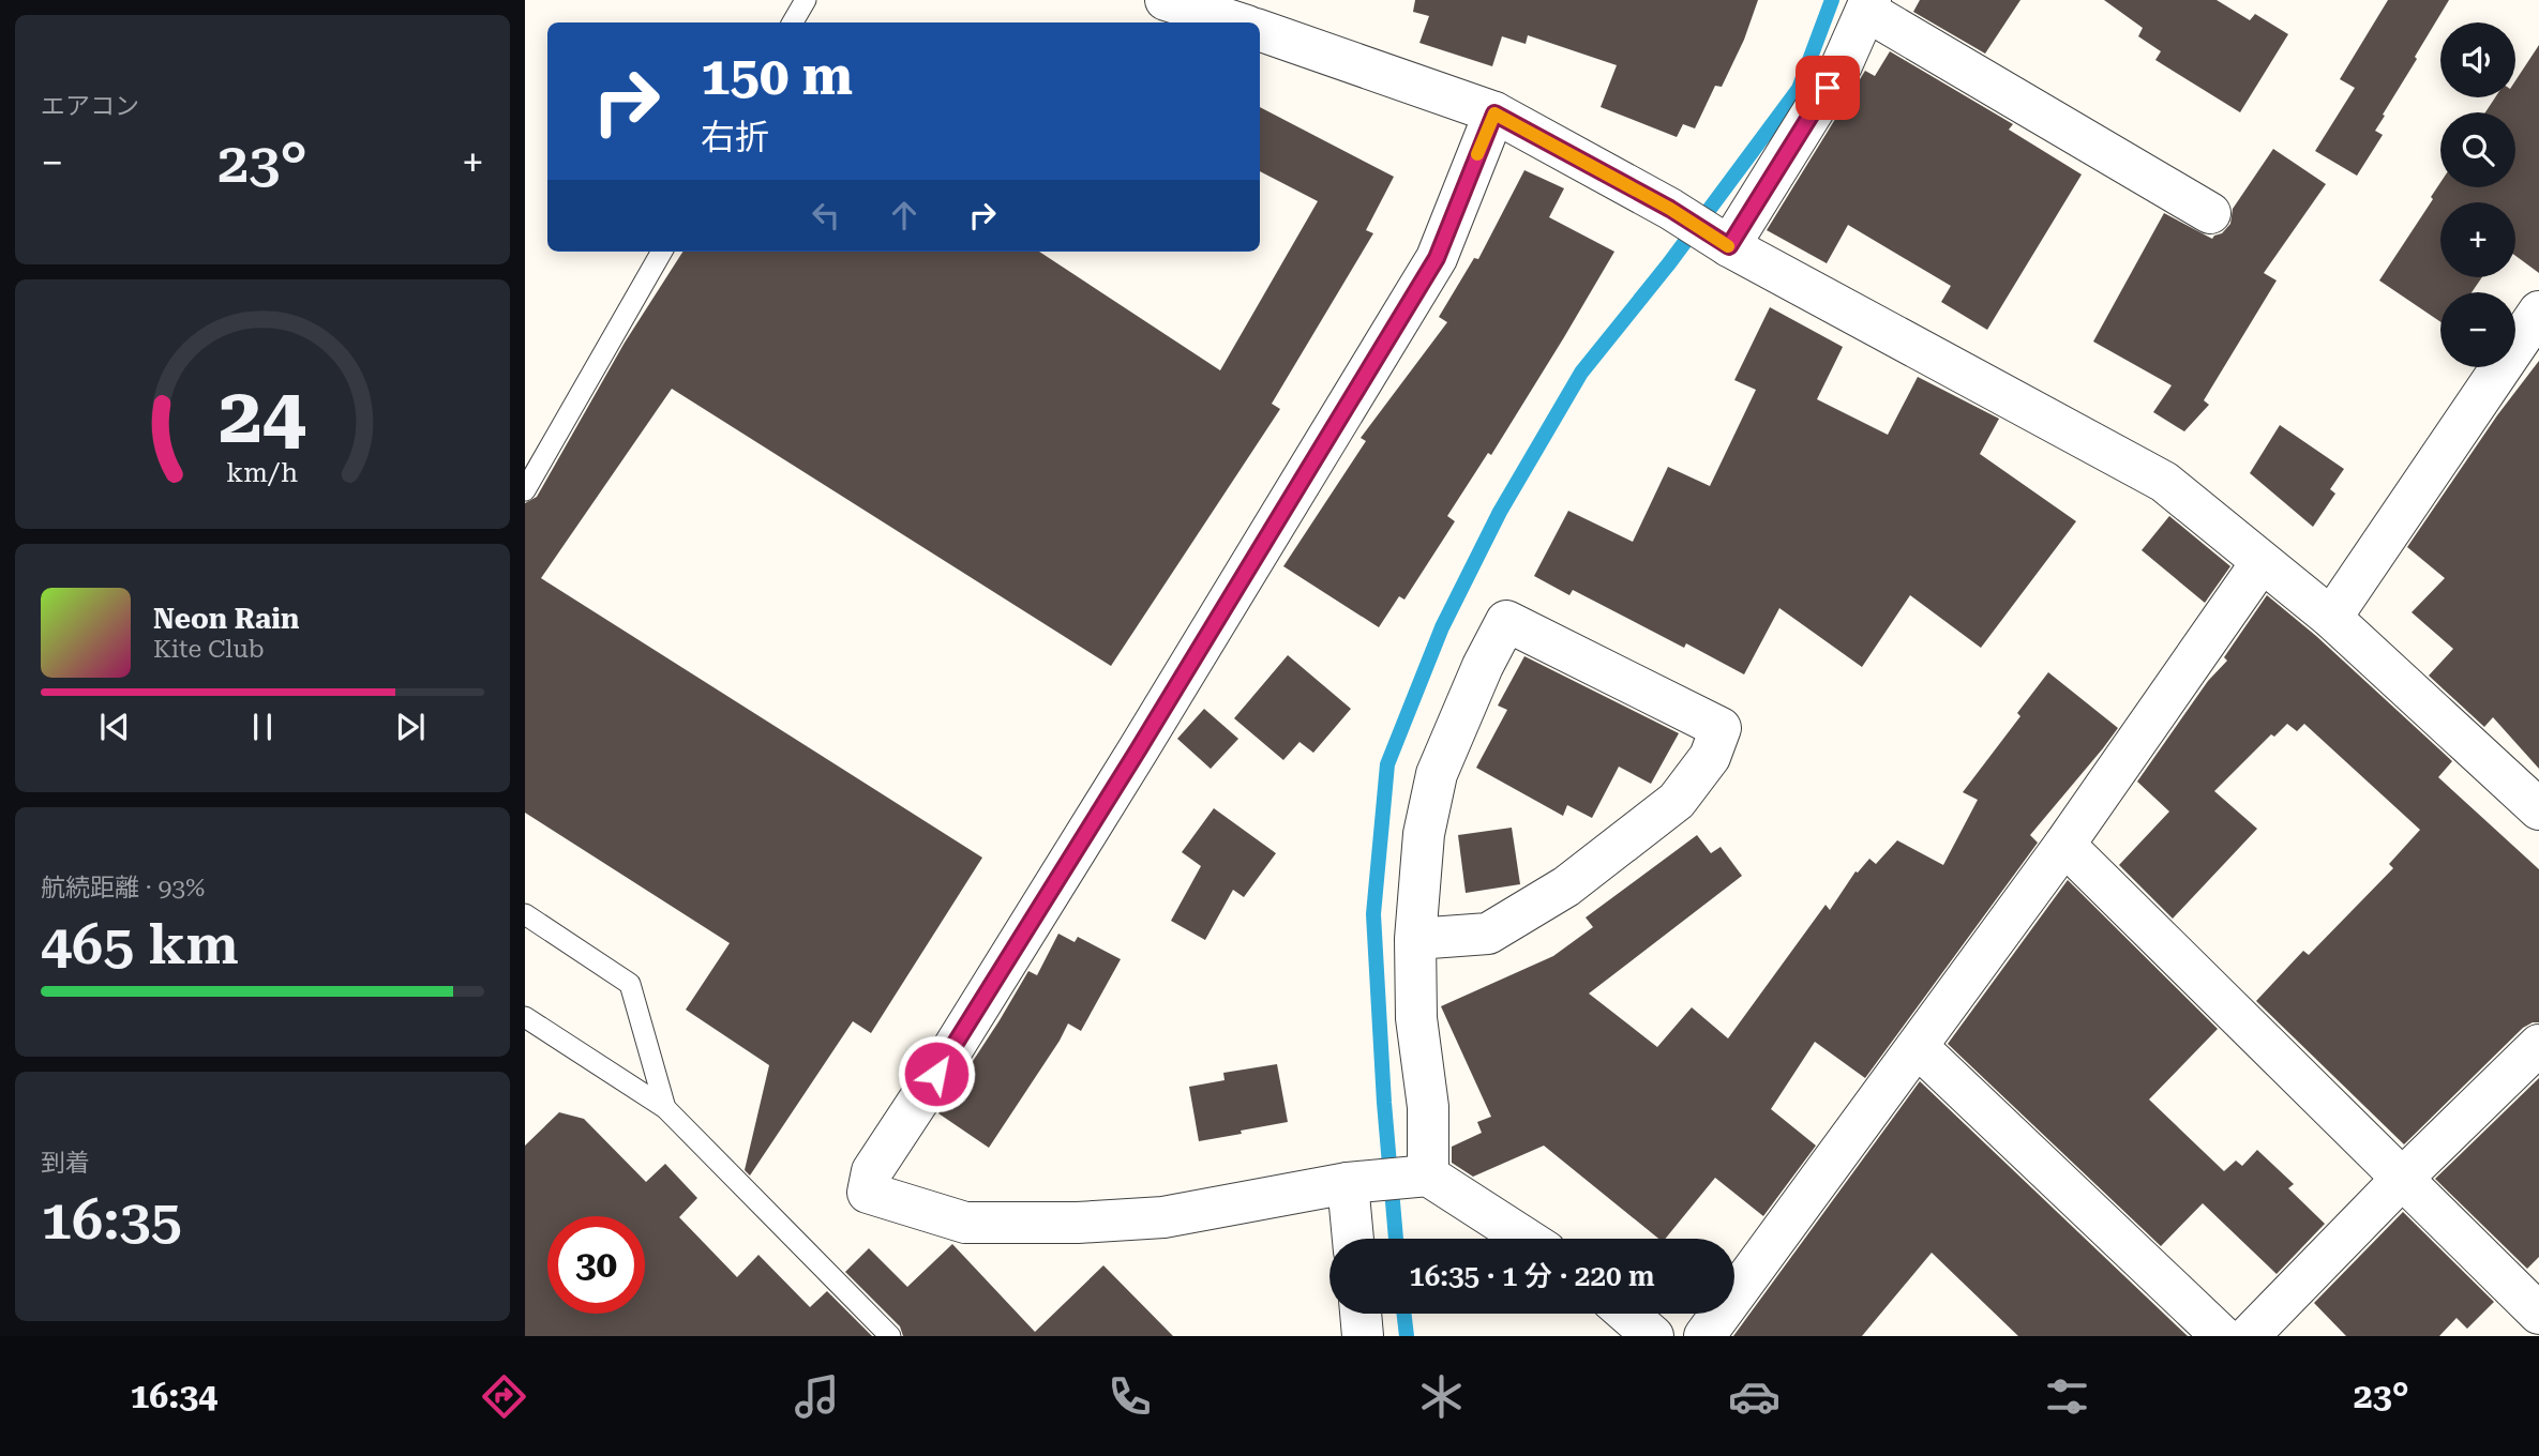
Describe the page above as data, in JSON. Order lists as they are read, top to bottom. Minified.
{"page":{"tile":["エアコン",["航続距離 · 93%","465 km"],["到着","16:35"]],"map_buttons":["+","−"],"turn":["150 m","右折"],"heat":["−","23°","+"],"song":["Neon Rain","Kite Club"],"limit":"30","trip":"16:35 · 1 分 · 220 m","tabs":["16:34","23°"],"gauge":["24","km/h"]}}
